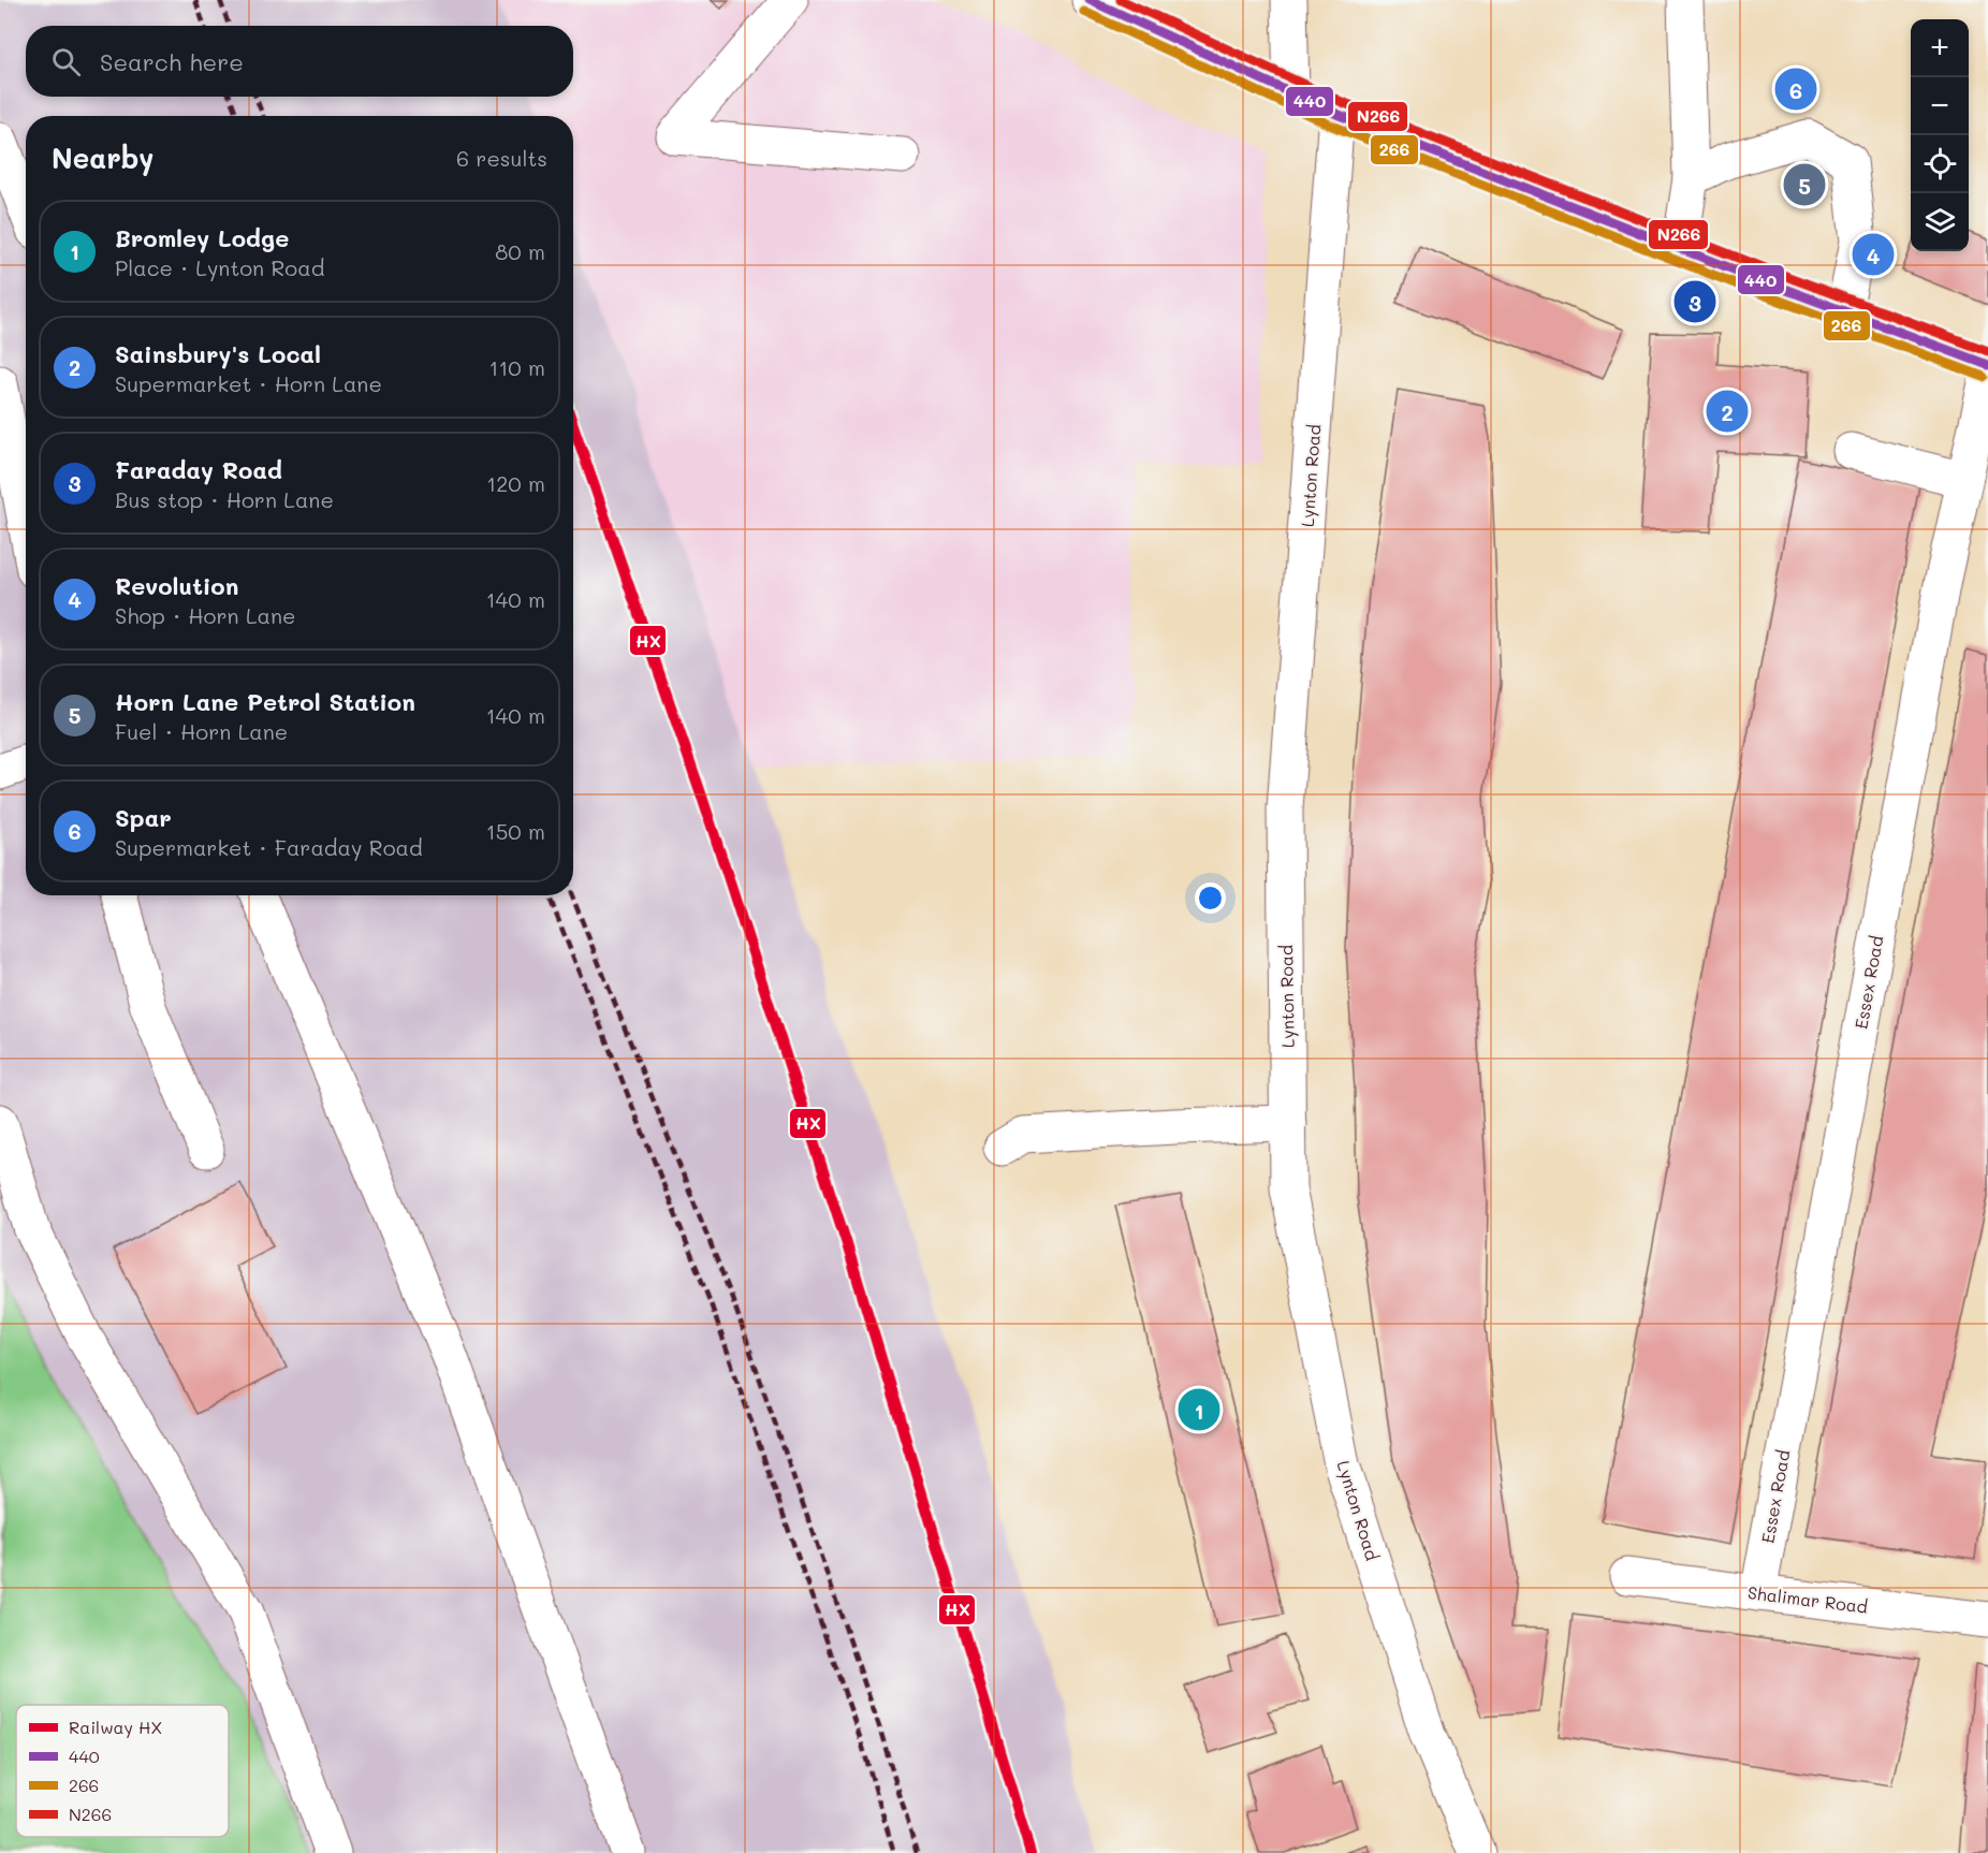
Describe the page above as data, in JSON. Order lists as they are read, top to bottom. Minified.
{"streets":{"street":["Lynton Road","Essex Road","Shalimar Road"]},"crossings":[["Essex Road","Shalimar Road"]],"lines":["transit line 440","transit line N266","transit line 266","rail line HX"],"legend":["Railway HX","440","266","N266"],"page":{"map_buttons":["+","−"],"search":"Search here","pins":["6","5","4","3","2","1"],"heading":["Nearby","6 results"],"list":[{"mark":"1","name":"Bromley Lodge","note":"Place · Lynton Road","value":"80 m"},{"mark":"2","name":"Sainsbury's Local","note":"Supermarket · Horn Lane","value":"110 m"},{"mark":"3","name":"Faraday Road","note":"Bus stop · Horn Lane","value":"120 m"},{"mark":"4","name":"Revolution","note":"Shop · Horn Lane","value":"140 m"},{"mark":"5","name":"Horn Lane Petrol Station","note":"Fuel · Horn Lane","value":"140 m"},{"mark":"6","name":"Spar","note":"Supermarket · Faraday Road","value":"150 m"}]}}
